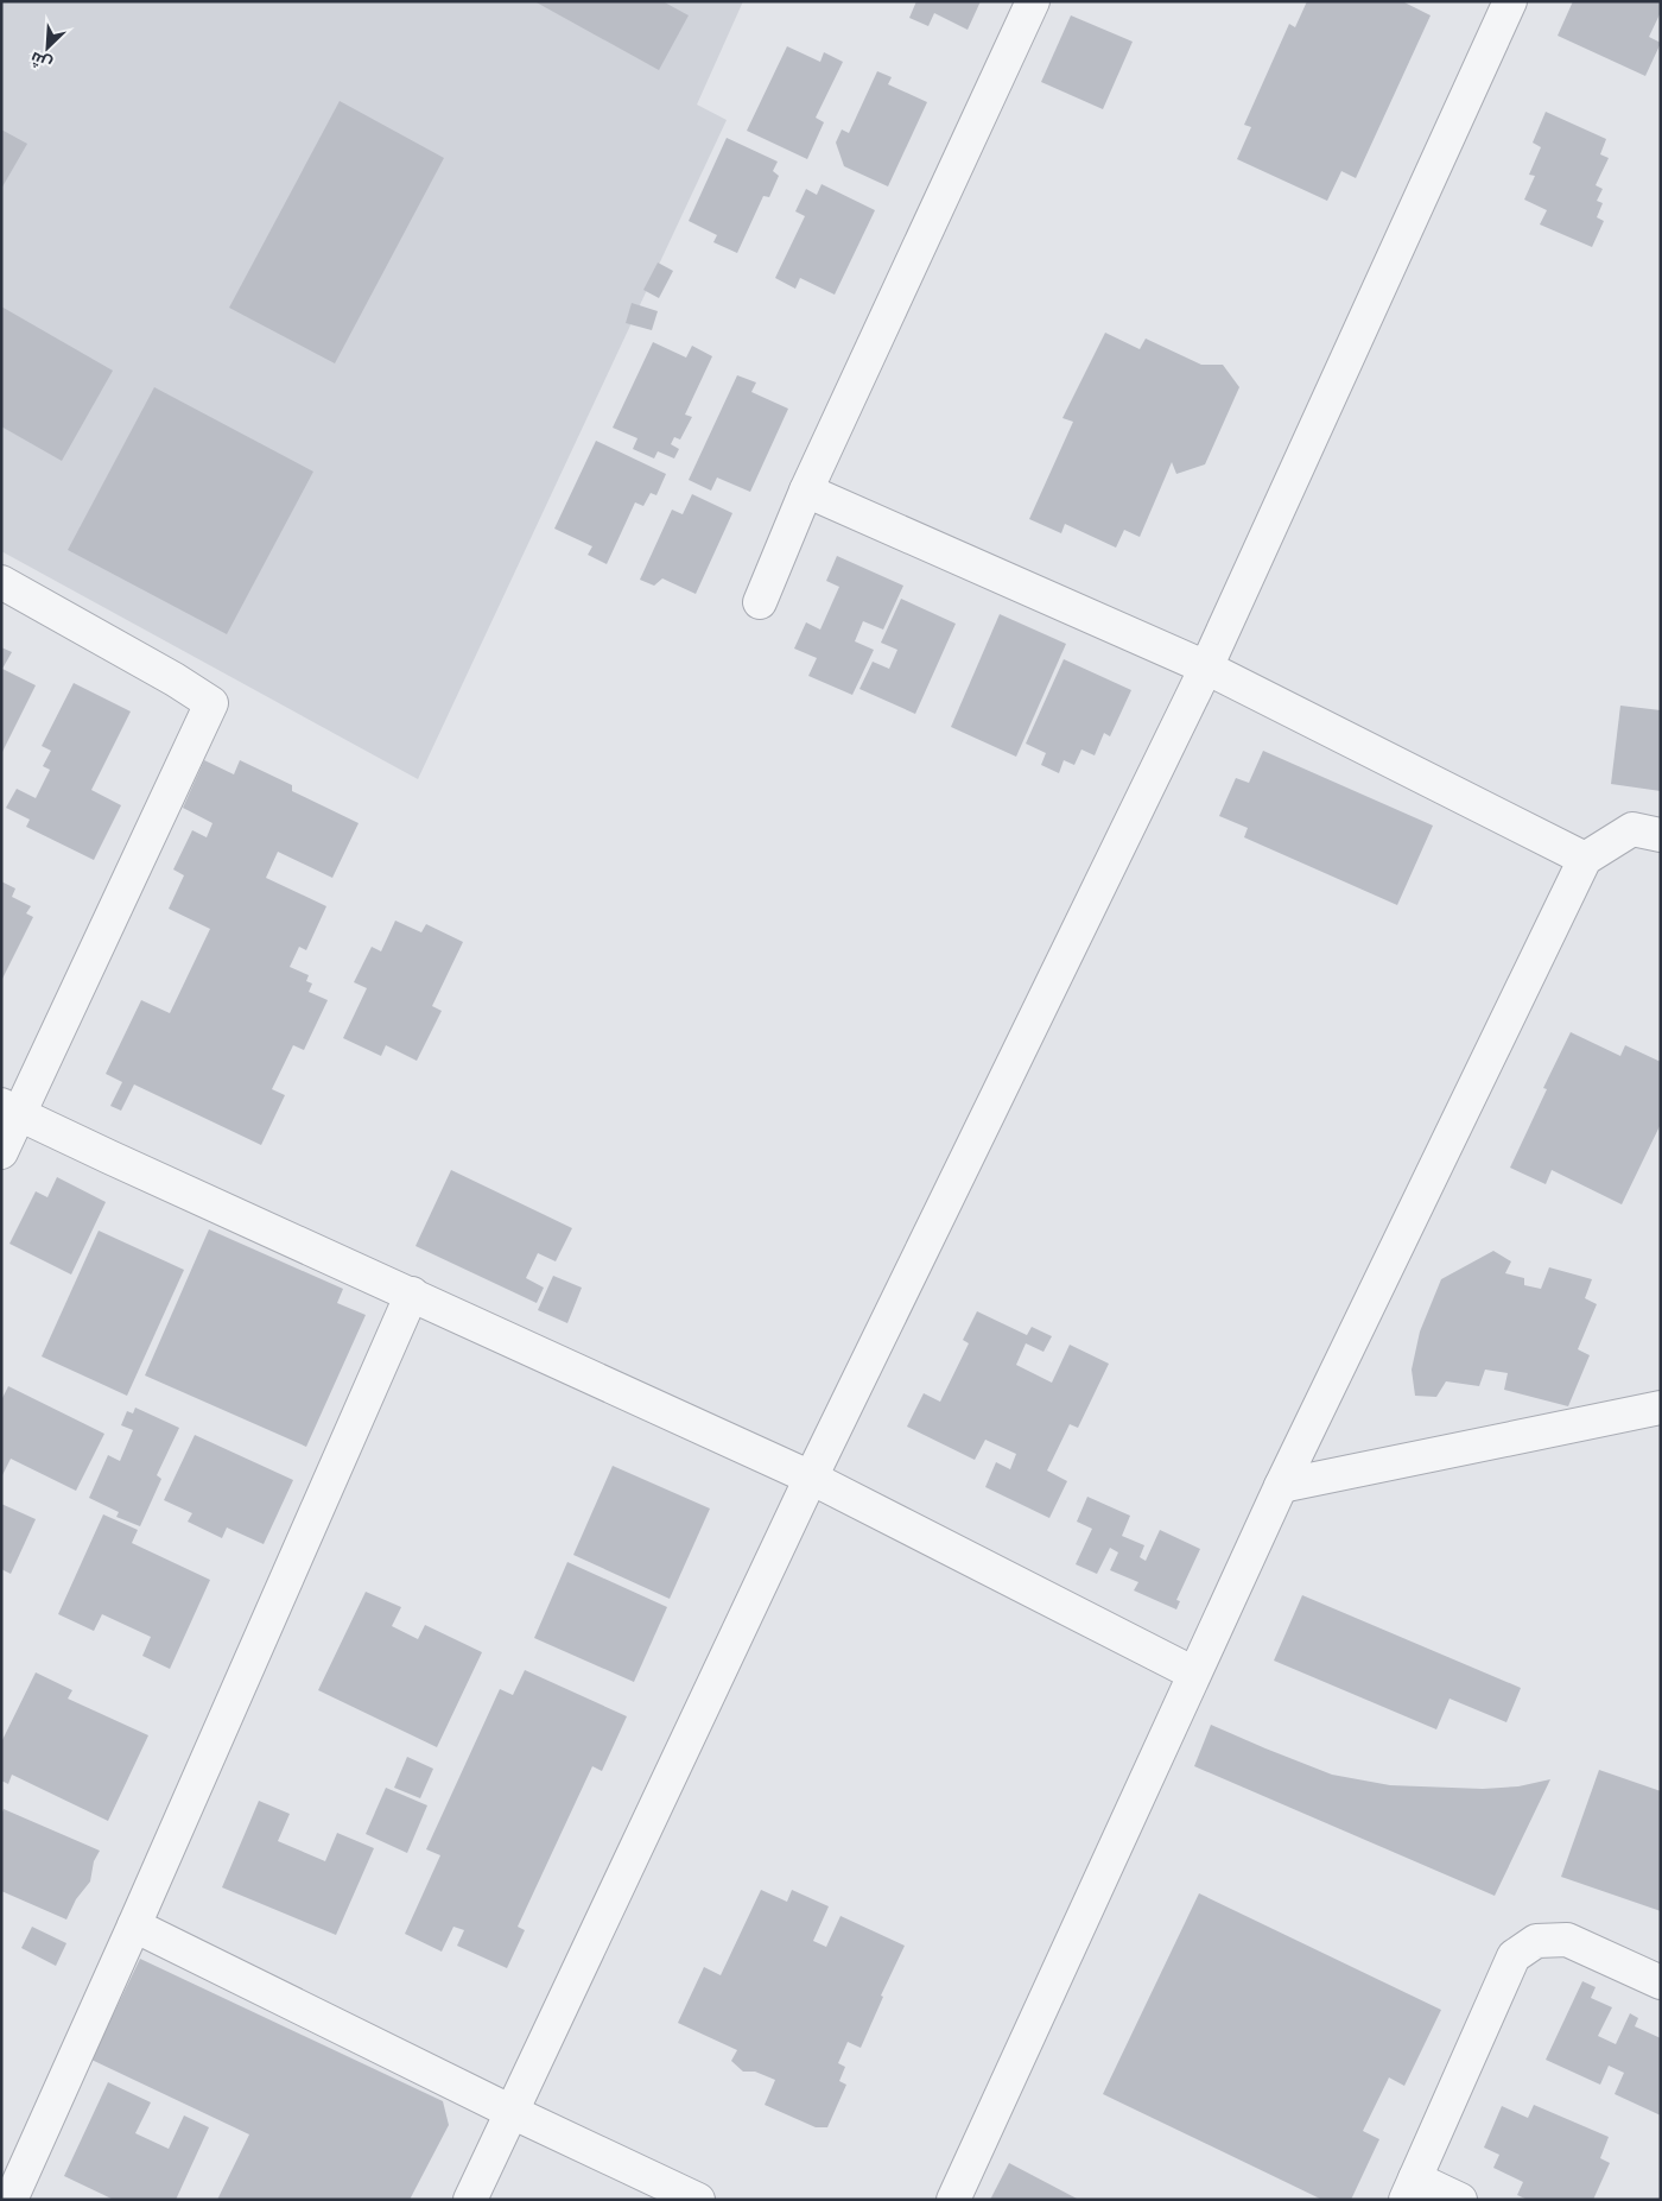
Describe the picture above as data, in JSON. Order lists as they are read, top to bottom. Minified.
{"north":"bottom left"}
